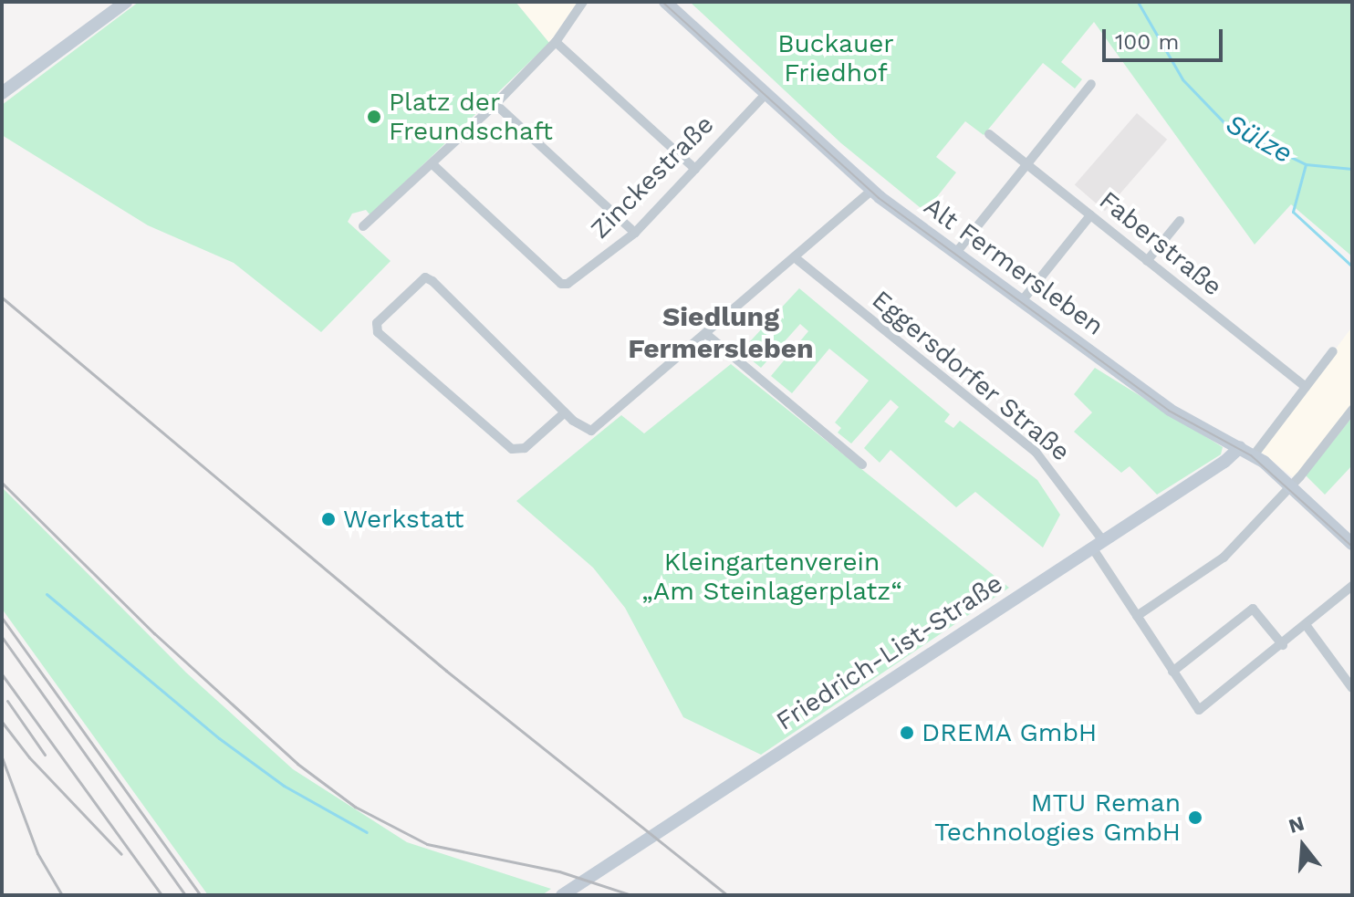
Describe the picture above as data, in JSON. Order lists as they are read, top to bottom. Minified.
{"streets":{"main road":["Alt Fermersleben","Friedrich-List-Straße"],"street":["Zinckestraße","Faberstraße","Eggersdorfer Straße"]},"crossings":[["Zinckestraße","Alt Fermersleben"],["Alt Fermersleben","Friedrich-List-Straße"],["Eggersdorfer Straße","Friedrich-List-Straße"]],"districts":["Siedlung Fermersleben"],"water":["Sülze"],"parks":["Buckauer Friedhof","Kleingartenverein „Am Steinlagerplatz“"],"places":["Platz der Freundschaft","Werkstatt","DREMA GmbH","MTU Reman Technologies GmbH"],"scale_bar":"100 m","north":"top"}
